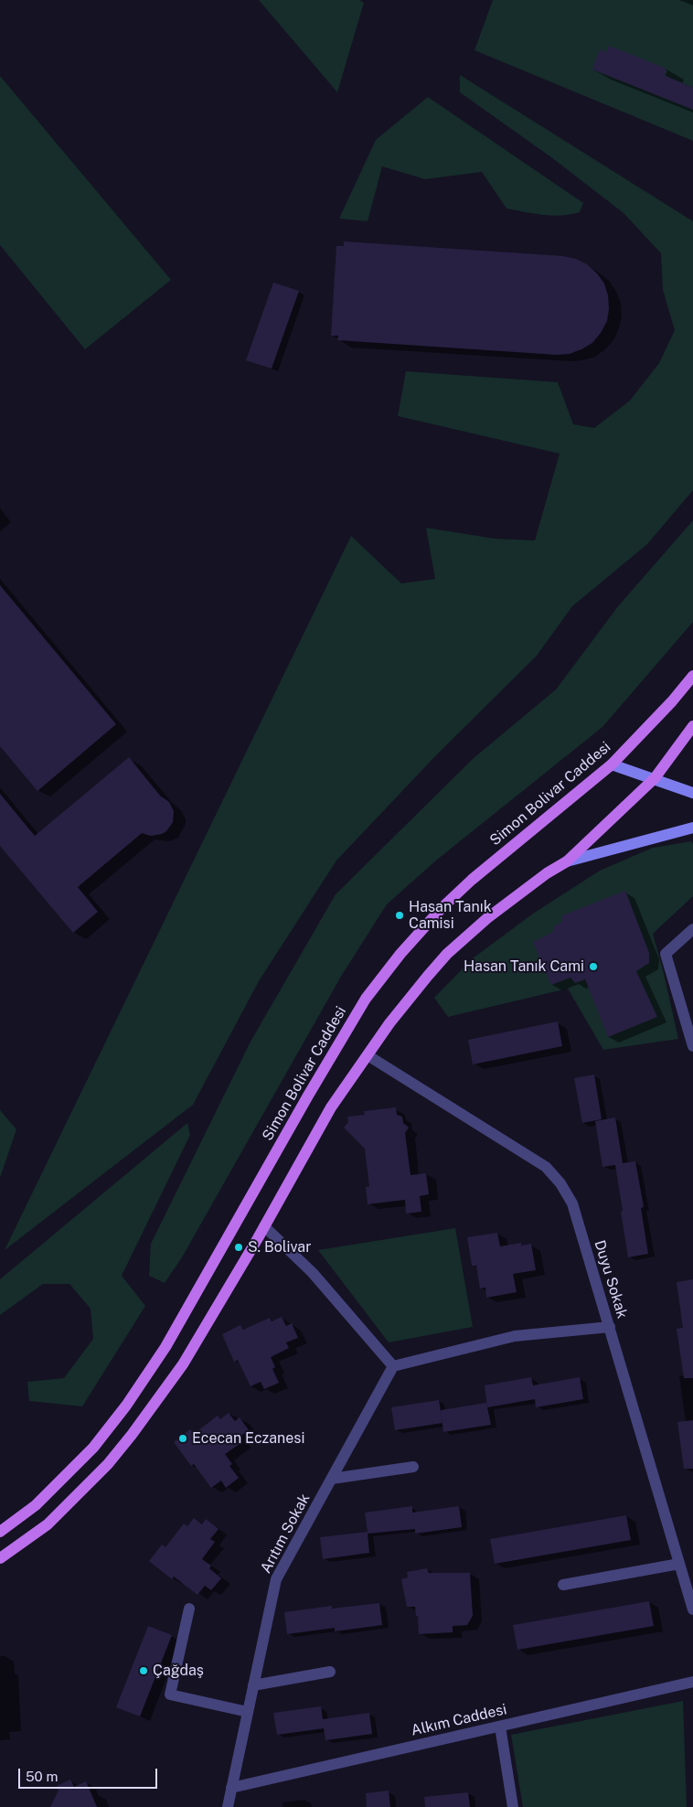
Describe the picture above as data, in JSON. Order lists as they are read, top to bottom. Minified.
{"streets":{"main road":["Simon Bolivar Caddesi"],"street":["Duyu Sokak","Arıtım Sokak","Alkım Caddesi"]},"crossings":[["Arıtım Sokak","Alkım Caddesi"]],"places":["Hasan Tanık Camisi","Hasan Tanık Cami","S. Bolivar","Ececan Eczanesi","Çağdaş"],"scale_bar":"50 m"}
